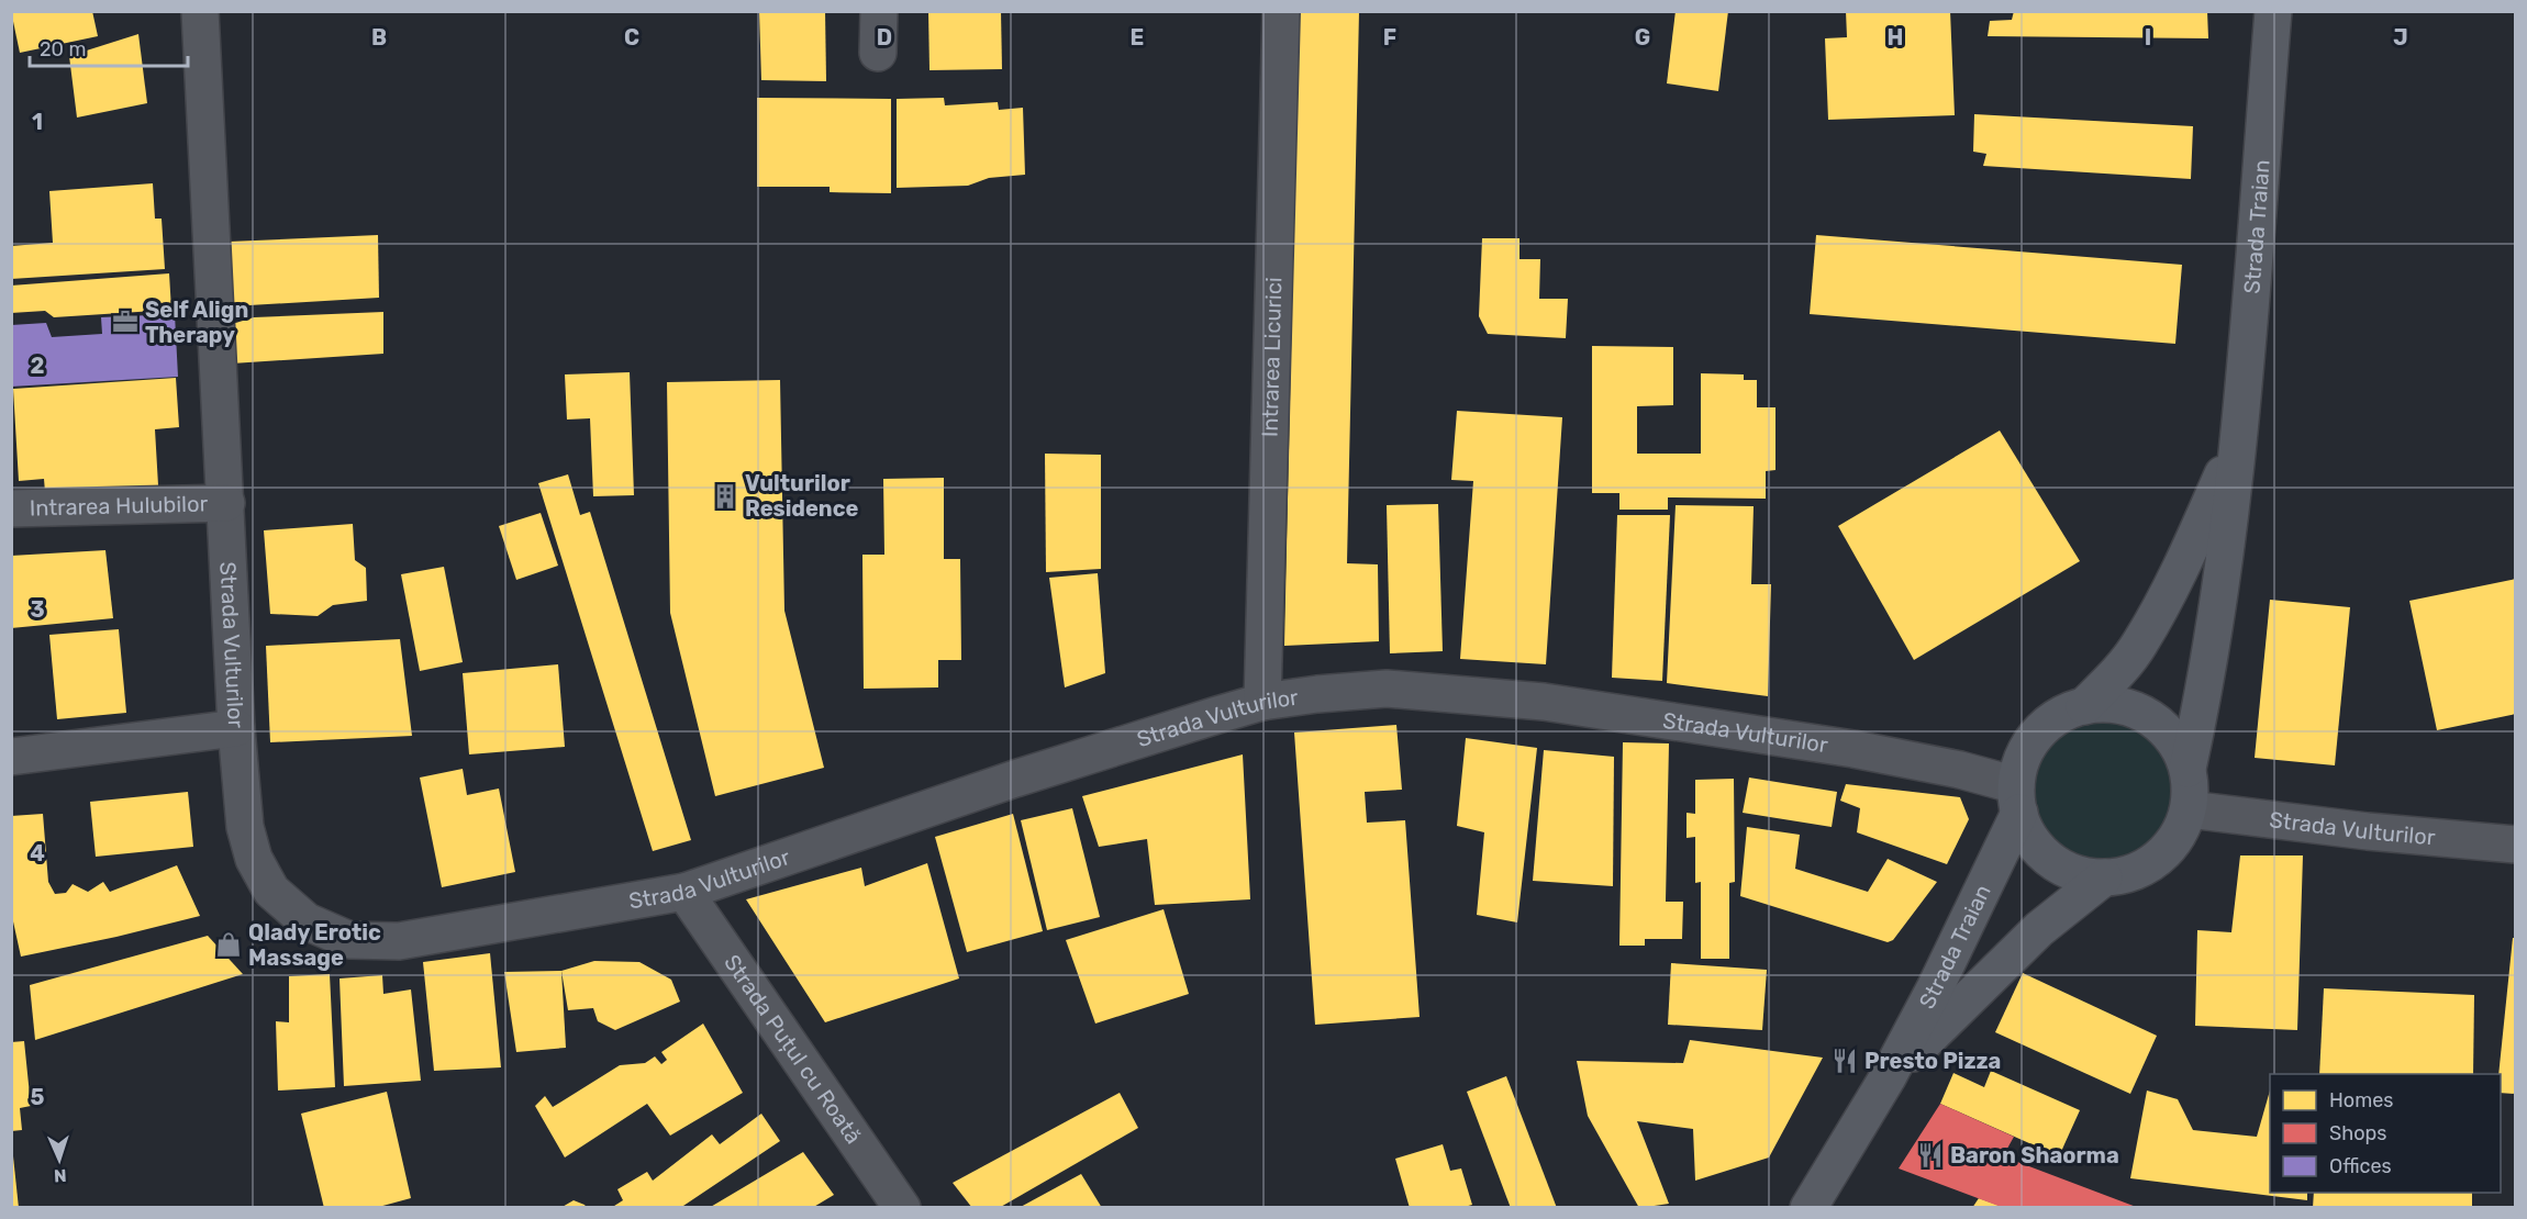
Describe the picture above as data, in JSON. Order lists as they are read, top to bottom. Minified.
{"streets":{"street":["Strada Traian","Intrarea Licurici","Intrarea Hulubilor","Strada Vulturilor","Strada Puțul cu Roată"]},"crossings":[["Strada Traian","Strada Vulturilor"],["Intrarea Licurici","Strada Vulturilor"],["Intrarea Hulubilor","Strada Vulturilor"],["Strada Vulturilor","Strada Puțul cu Roată"]],"places":{"office":["Self Align Therapy"],"building":["Vulturilor Residence"],"shop":["Qlady Erotic Massage"],"restaurant":["Presto Pizza","Baron Shaorma"]},"legend":["Homes","Shops","Offices"],"scale_bar":"20 m","north":"bottom","grid":{"columns":["B","C","D","E","F","G","H","I","J"],"rows":["1","2","3","4","5"]}}
